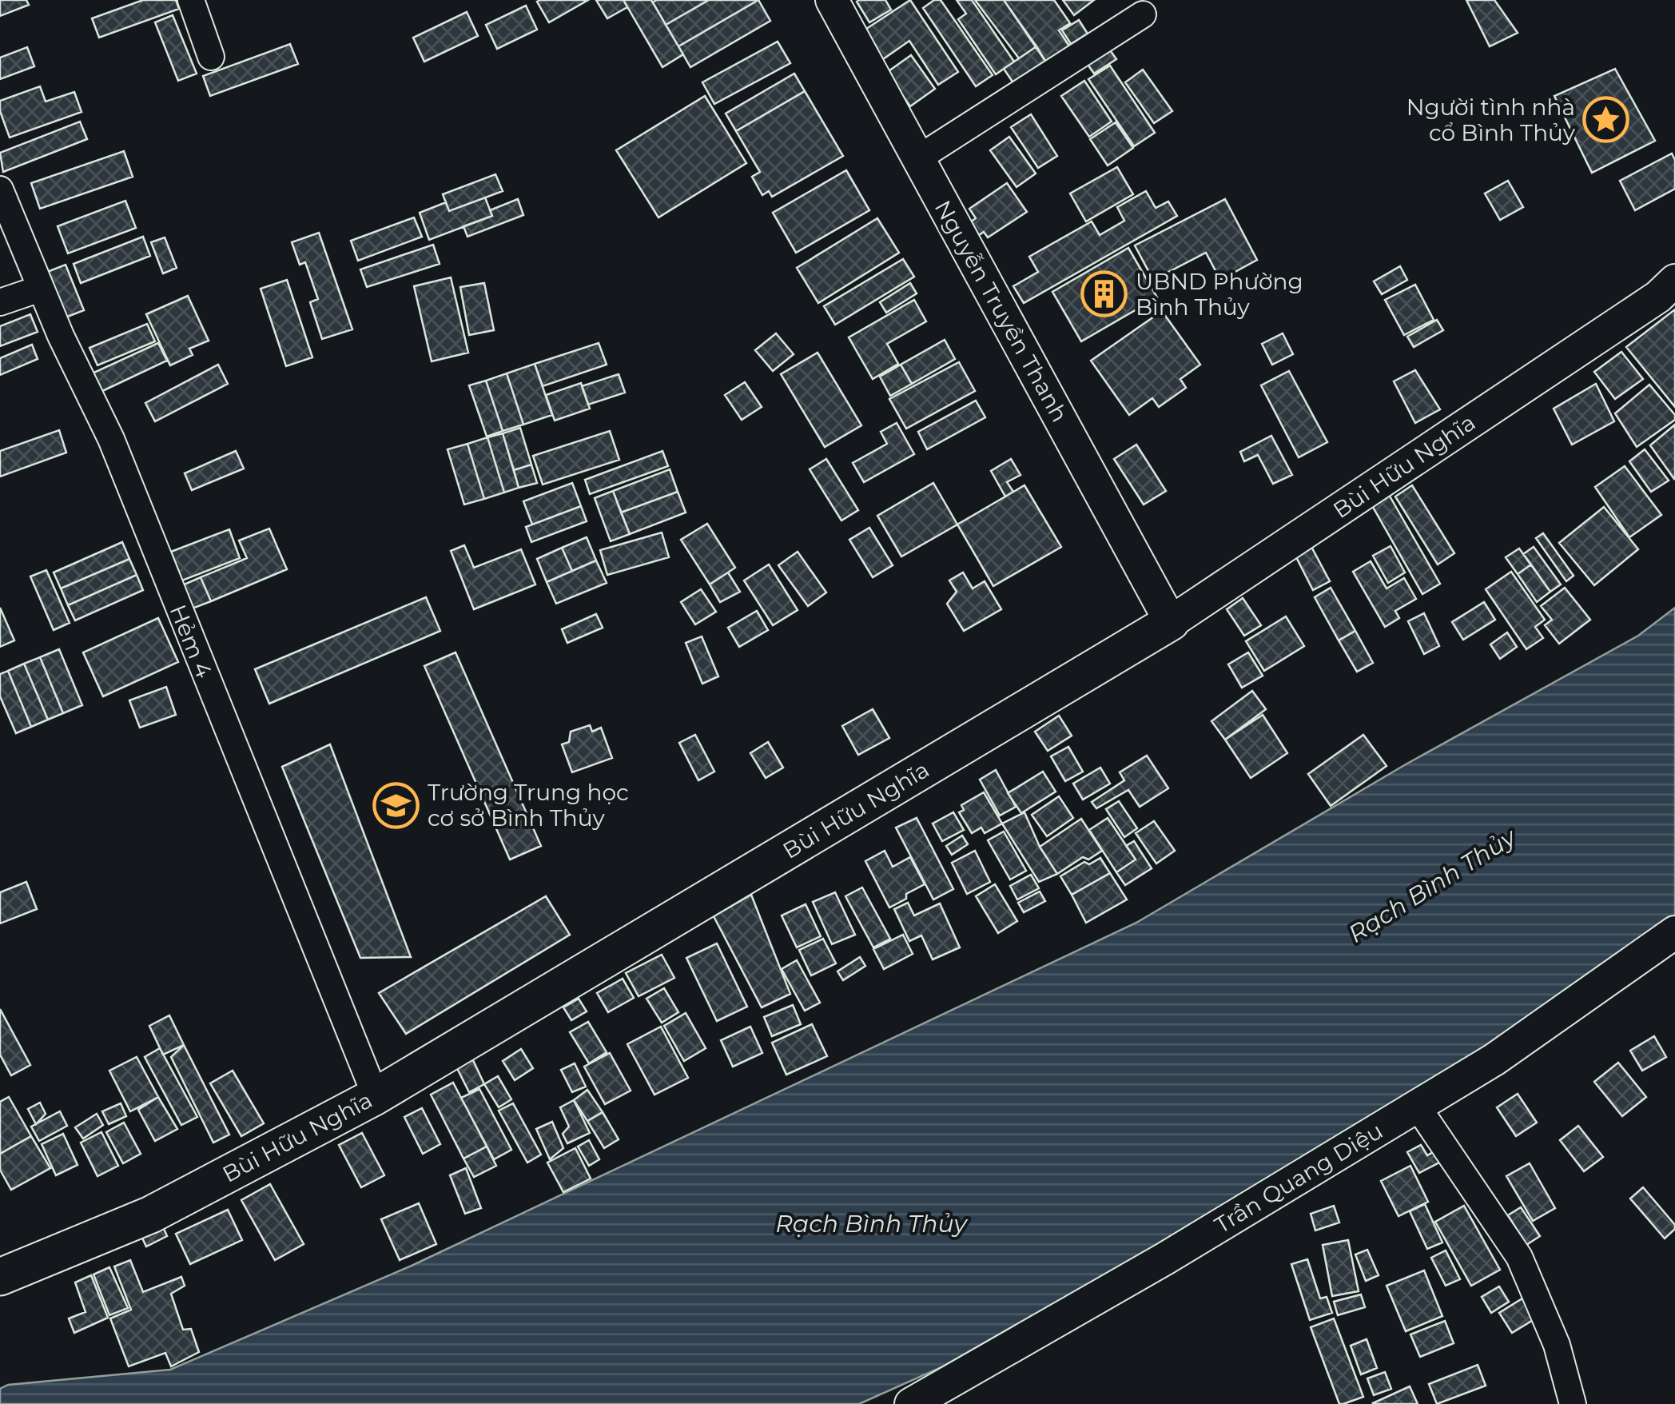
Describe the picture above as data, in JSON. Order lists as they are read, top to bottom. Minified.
{"streets":{"main road":["Bùi Hữu Nghĩa"],"street":["Nguyễn Truyền Thanh","Hẻm 4","Trần Quang Diệu"]},"crossings":[["Nguyễn Truyền Thanh","Bùi Hữu Nghĩa"],["Bùi Hữu Nghĩa","Hẻm 4"]],"water":["Rạch Bình Thủy"],"places":{"place":["Người tình nhà cổ Bình Thủy"],"building":["UBND Phường Bình Thủy"],"school or university":["Trường Trung học cơ sở Bình Thủy"]}}
